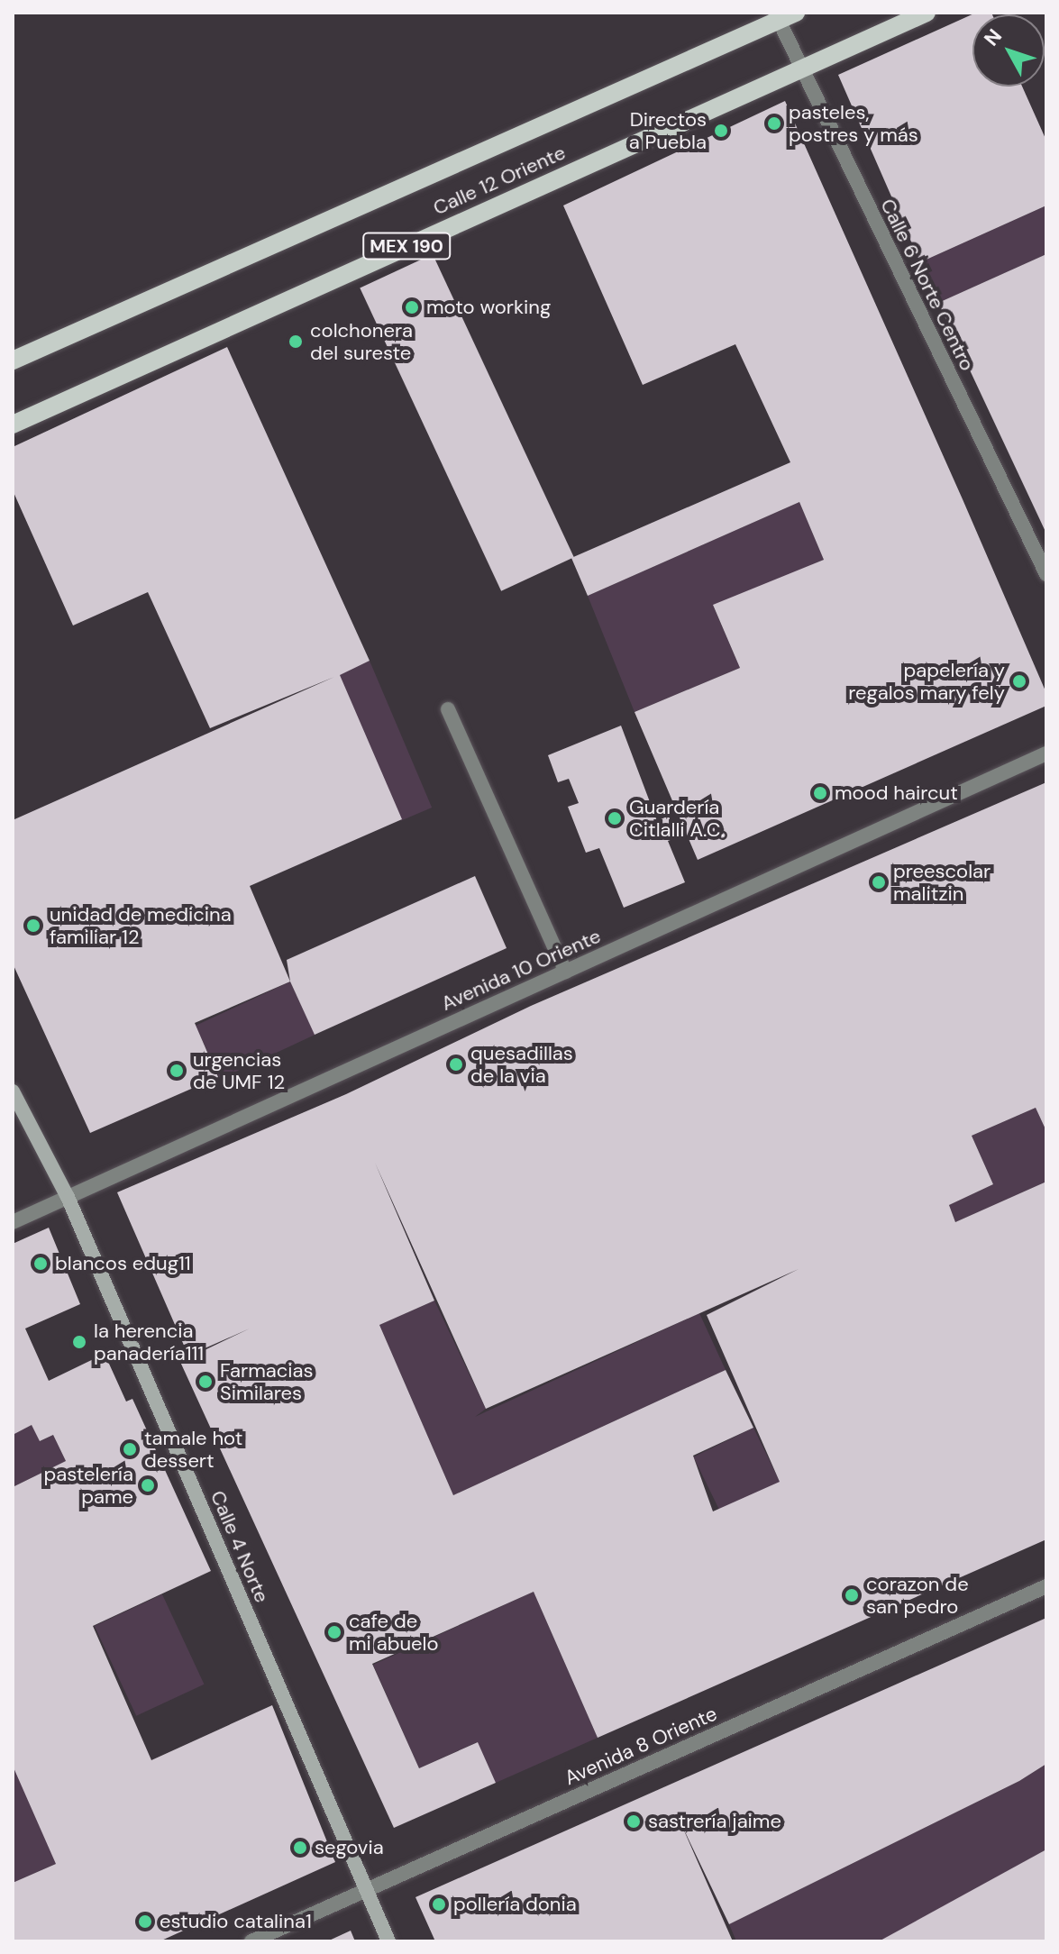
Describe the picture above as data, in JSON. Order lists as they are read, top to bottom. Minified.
{"streets":{"main road":["Calle 12 Oriente","MEX 190","Calle 4 Norte"],"street":["Calle 6 Norte Centro","Avenida 10 Oriente","Avenida 8 Oriente"]},"crossings":[["Calle 12 Oriente","Calle 6 Norte Centro"],["Avenida 10 Oriente","Calle 4 Norte"],["Calle 4 Norte","Avenida 8 Oriente"]],"places":["pasteles, postres y más","Directos a Puebla","moto working","colchonera del sureste","papelería y regalos mary fely","mood haircut","Guardería Citlalli A.C.","preescolar malitzin","unidad de medicina familiar 12","quesadillas de la via","urgencias de UMF 12","blancos edug11","la herencia panadería111","Farmacias Similares","tamale hot dessert","pastelería pame","corazon de san pedro","cafe de mi abuelo","sastrería jaime","segovia","pollería donia","estudio catalina1"],"north":"top left"}
